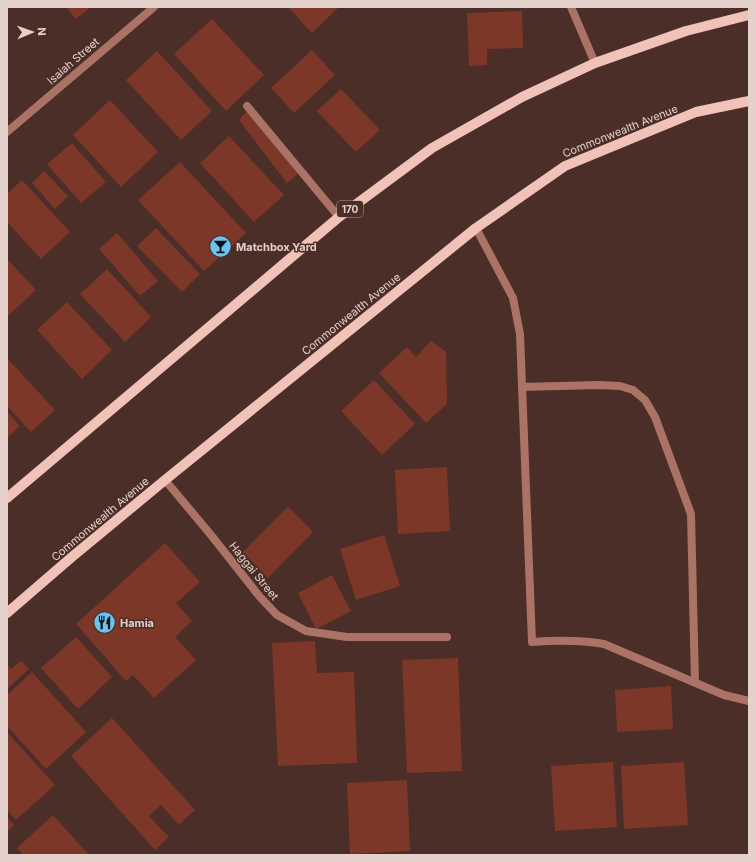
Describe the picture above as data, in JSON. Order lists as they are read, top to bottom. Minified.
{"streets":{"main road":["Commonwealth Avenue","170"],"street":["Isaiah Street","Haggai Street"]},"crossings":[["Commonwealth Avenue","Haggai Street"]],"places":{"bar":["Matchbox Yard"],"restaurant":["Hamia"]},"north":"right"}
